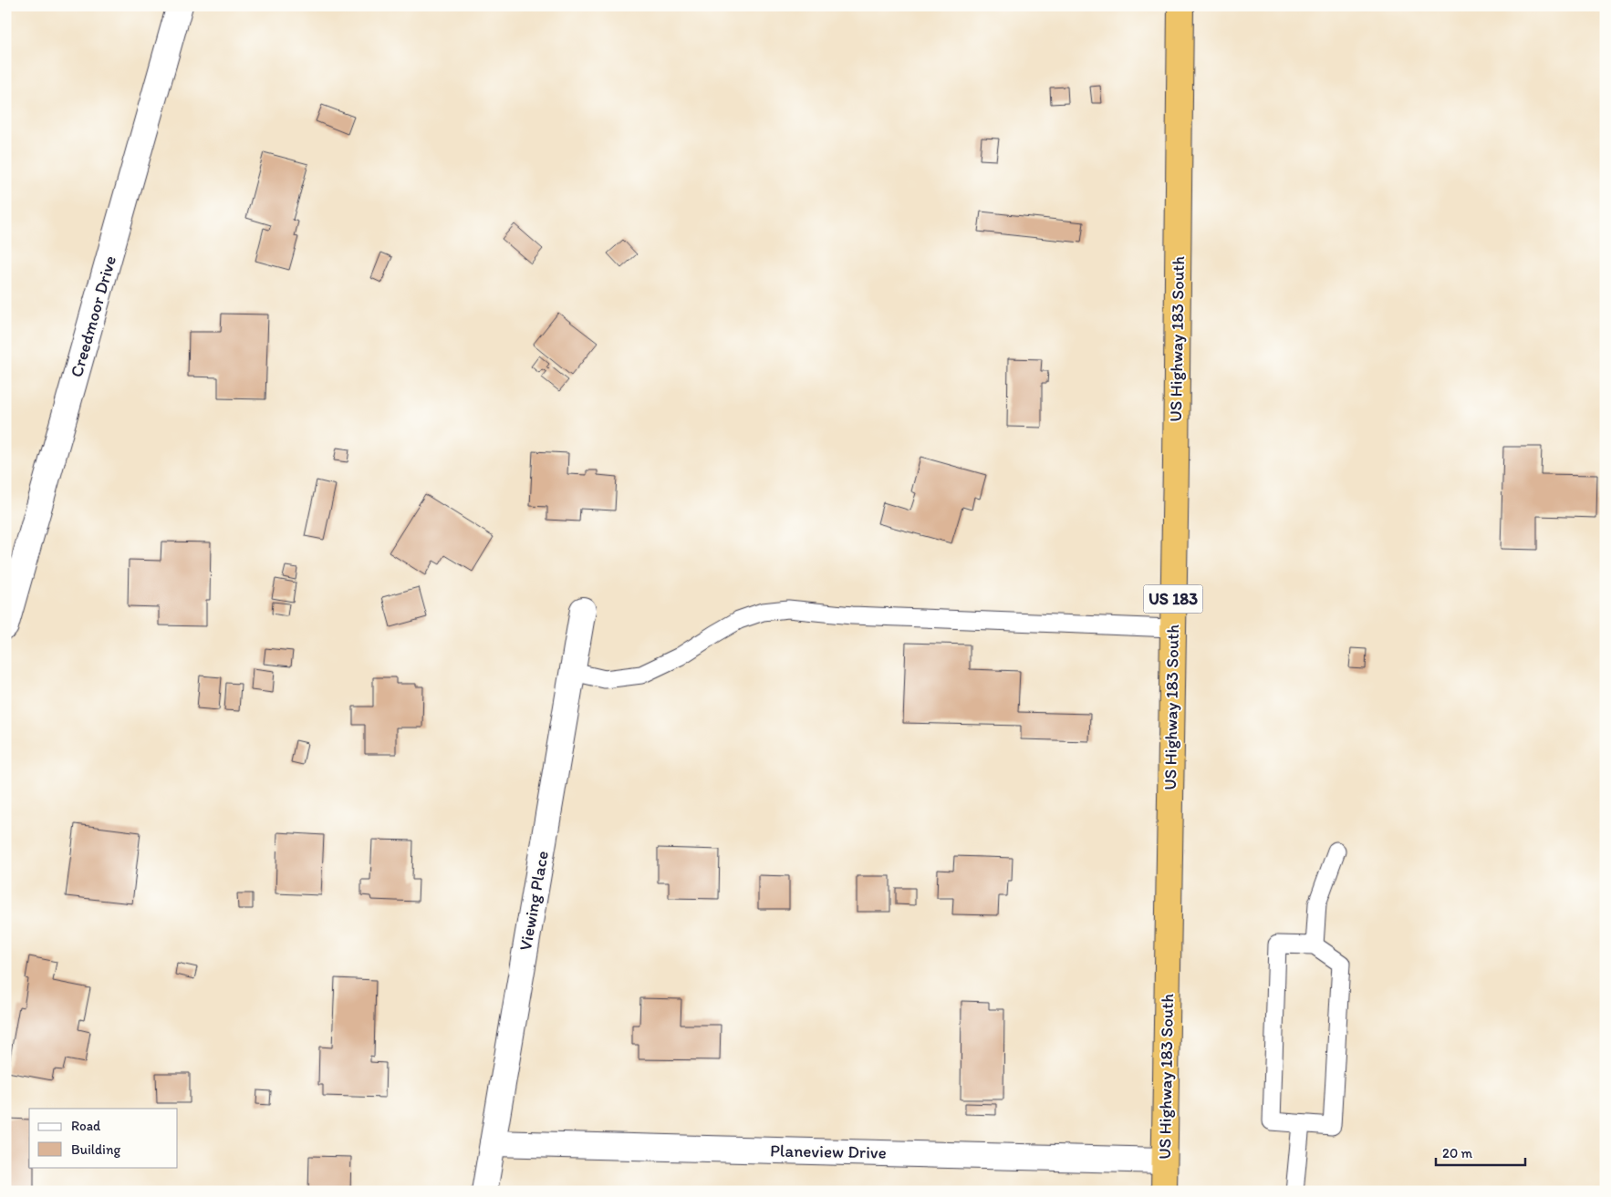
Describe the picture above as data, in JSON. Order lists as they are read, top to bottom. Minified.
{"streets":{"highway":["US Highway 183 South","US 183"],"street":["Creedmoor Drive","Viewing Place","Planeview Drive"]},"crossings":[["US Highway 183 South","Planeview Drive"],["Viewing Place","Planeview Drive"]],"legend":["Road","Building"],"scale_bar":"20 m"}
